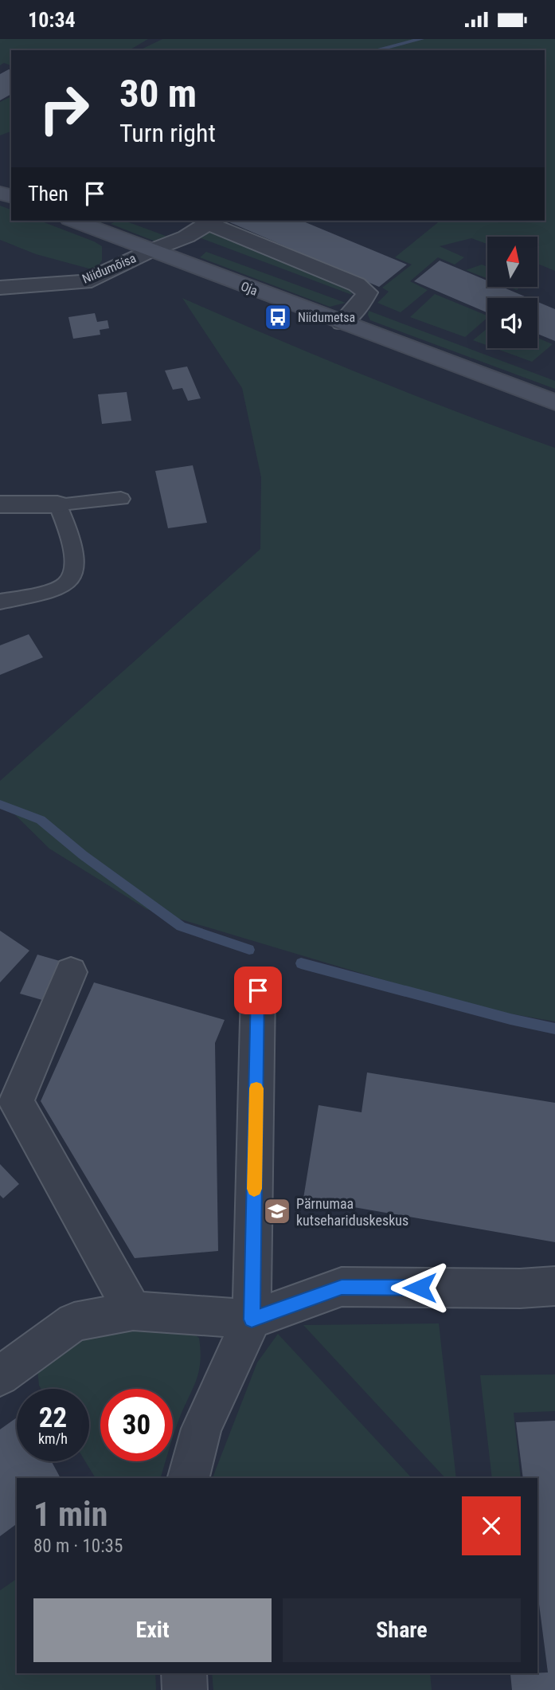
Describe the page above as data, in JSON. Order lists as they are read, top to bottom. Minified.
{"streets":{"street":["Niidumõisa","Oja"]},"crossings":[["Niidumõisa","Oja"]],"places":{"bus stop":["Niidumetsa"],"school or university":["Pärnumaa kutsehariduskeskus"]},"north":"top","page":{"status":"10:34","turn":["30 m","Turn right"],"then":"Then","speed":"22 km/h","limit":"30","heading":["1 min","80 m · 10:35"],"buttons":["Exit","Share"]}}
